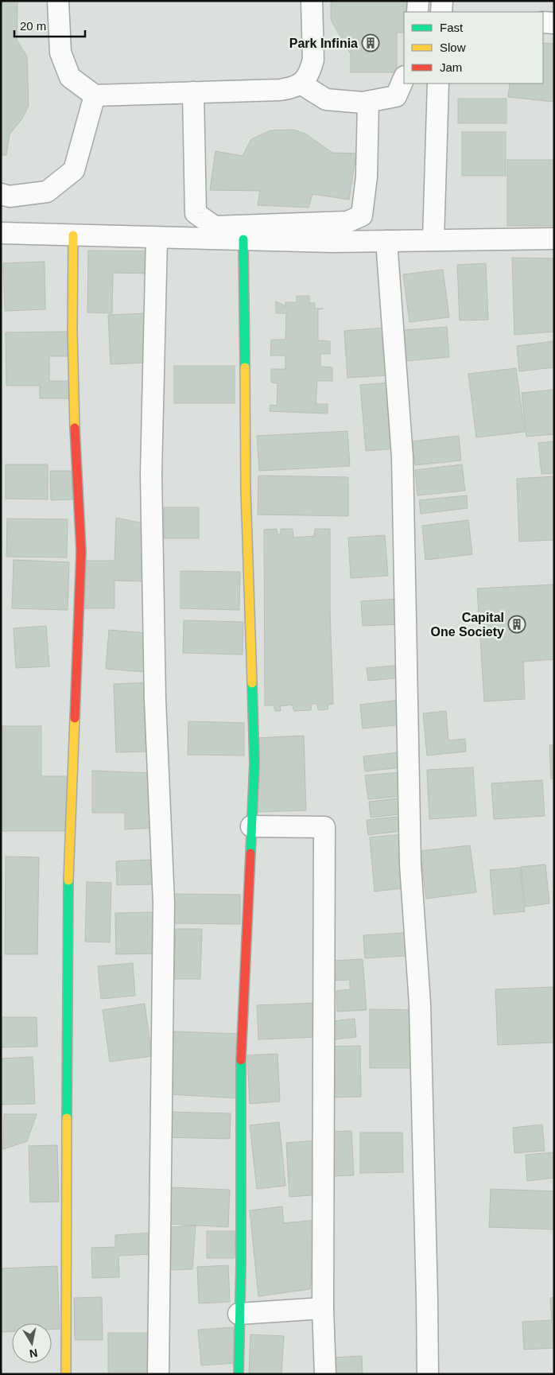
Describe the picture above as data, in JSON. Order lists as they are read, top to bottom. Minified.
{"places":{"building":["Park Infinia","Capital One Society"]},"legend":["Fast","Slow","Jam"],"scale_bar":"20 m","north":"bottom"}
